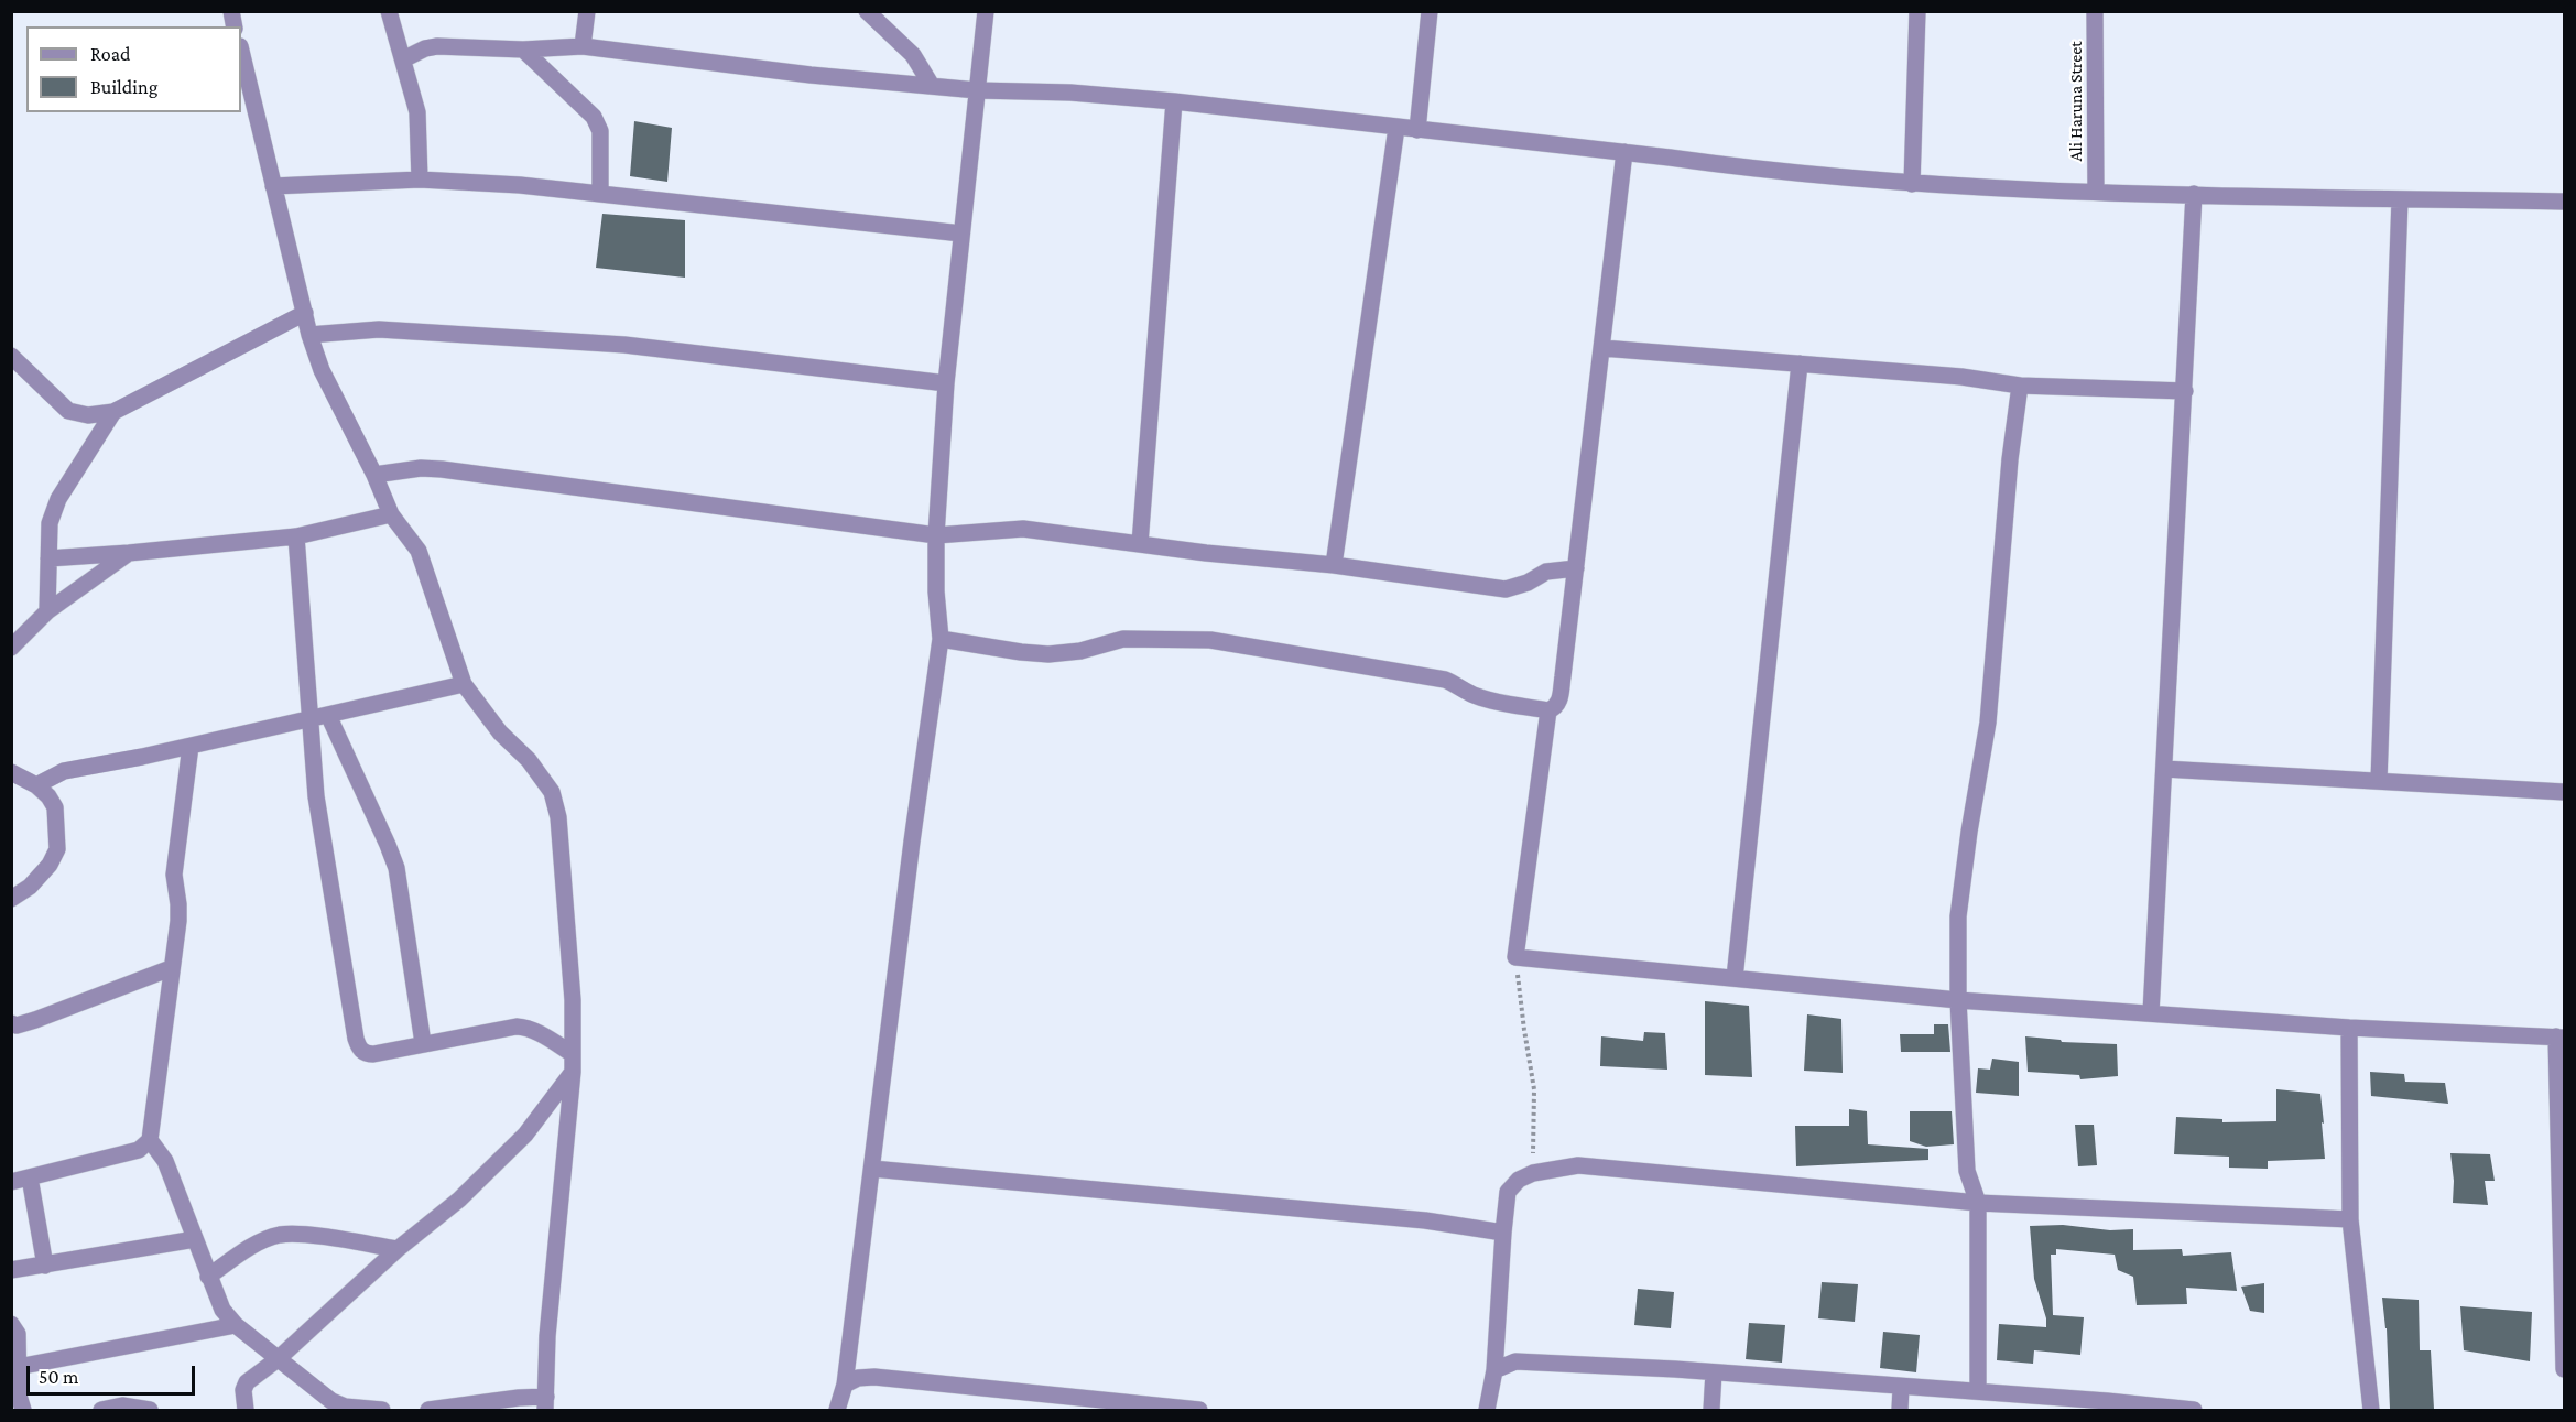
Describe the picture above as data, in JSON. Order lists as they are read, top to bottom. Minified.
{"streets":{"street":["Ali Haruna Street"]},"legend":["Road","Building"],"scale_bar":"50 m"}
